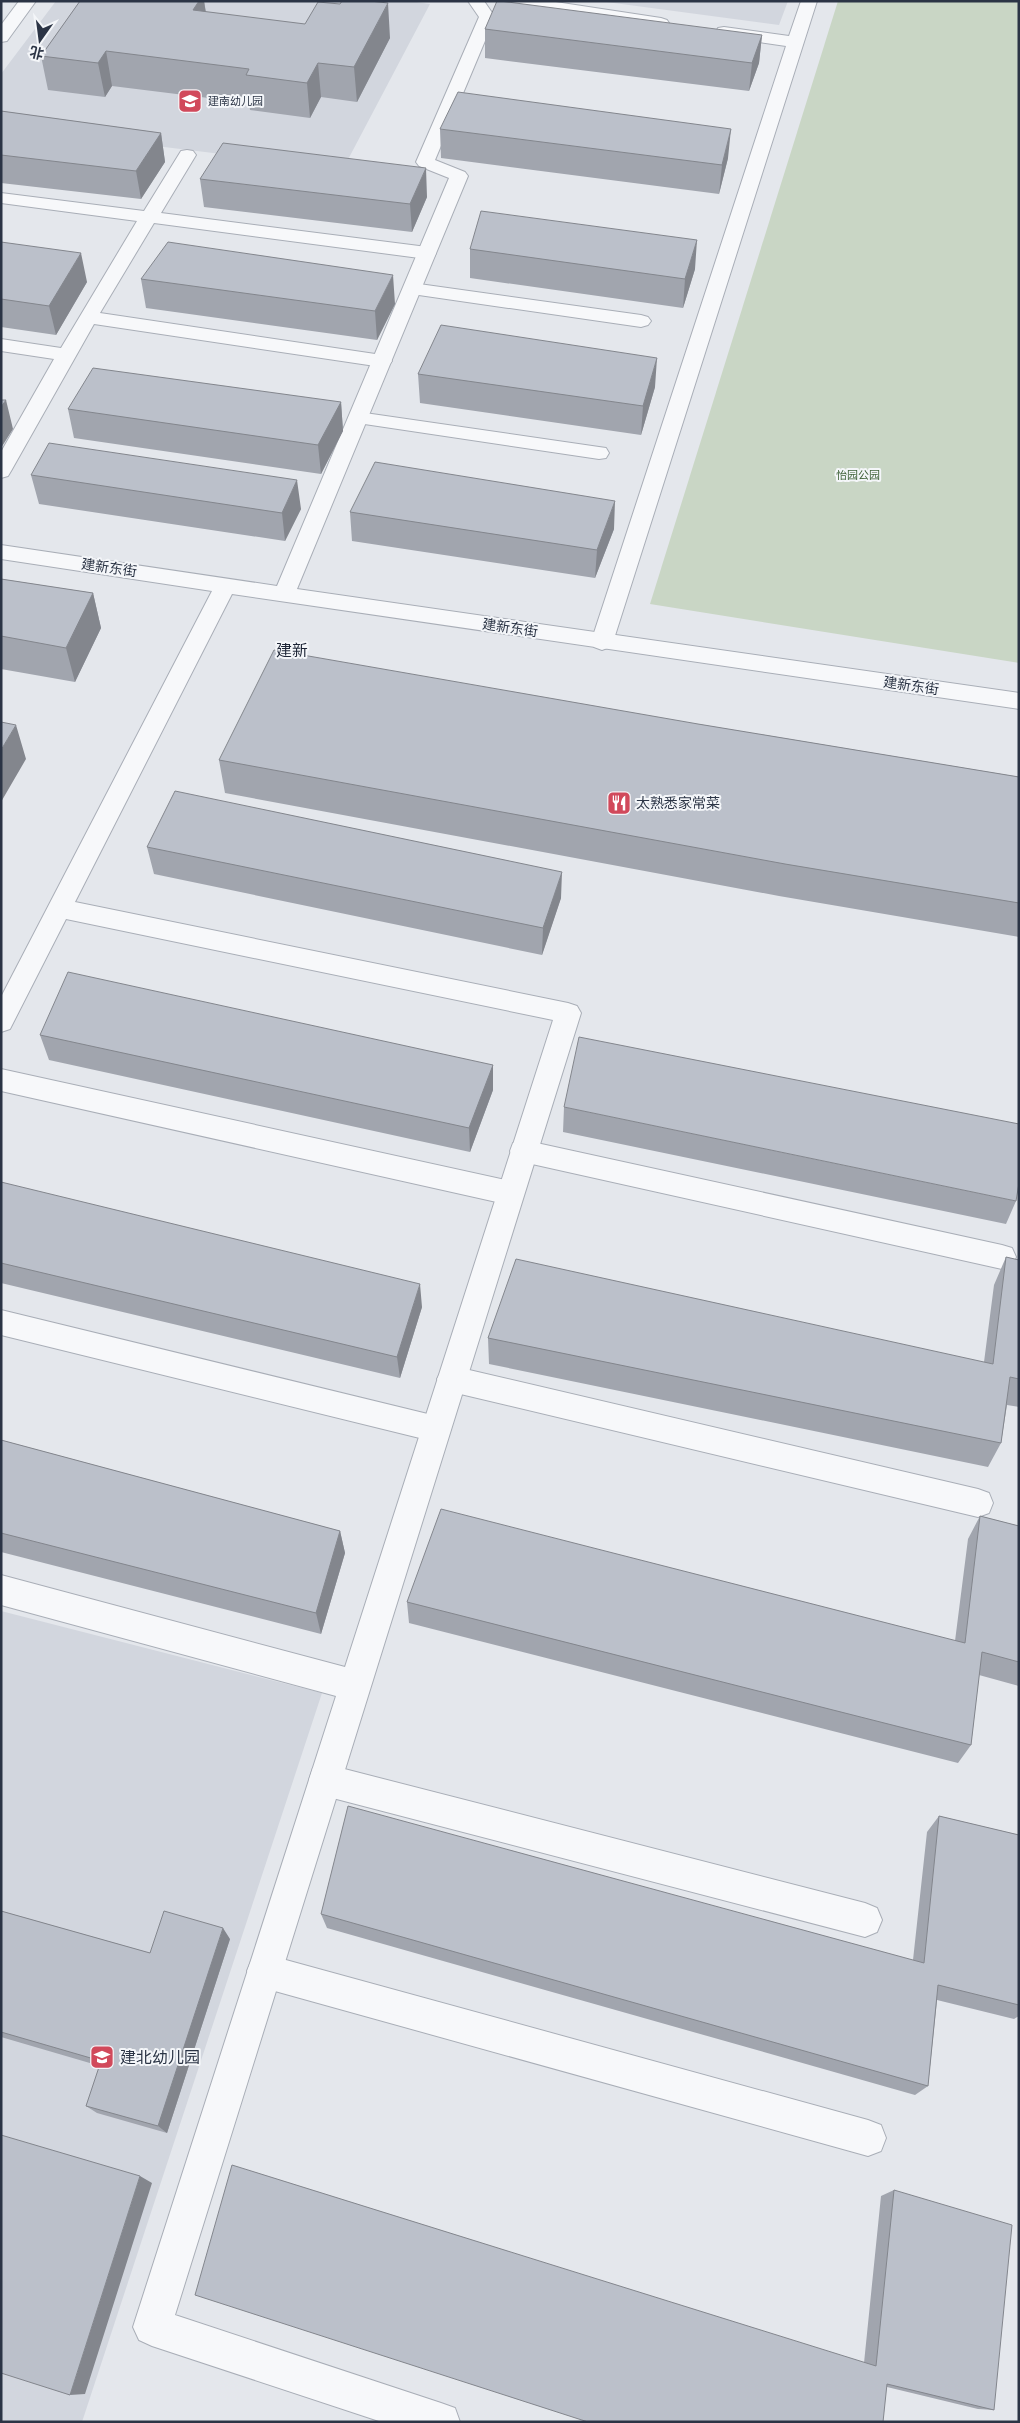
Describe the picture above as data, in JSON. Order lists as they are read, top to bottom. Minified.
{"streets":{"street":["建新东街"]},"districts":["建新"],"parks":["怡园公园"],"places":{"school or university":["建南幼儿园","建北幼儿园"],"restaurant":["太熟悉家常菜"]},"north":"bottom"}
